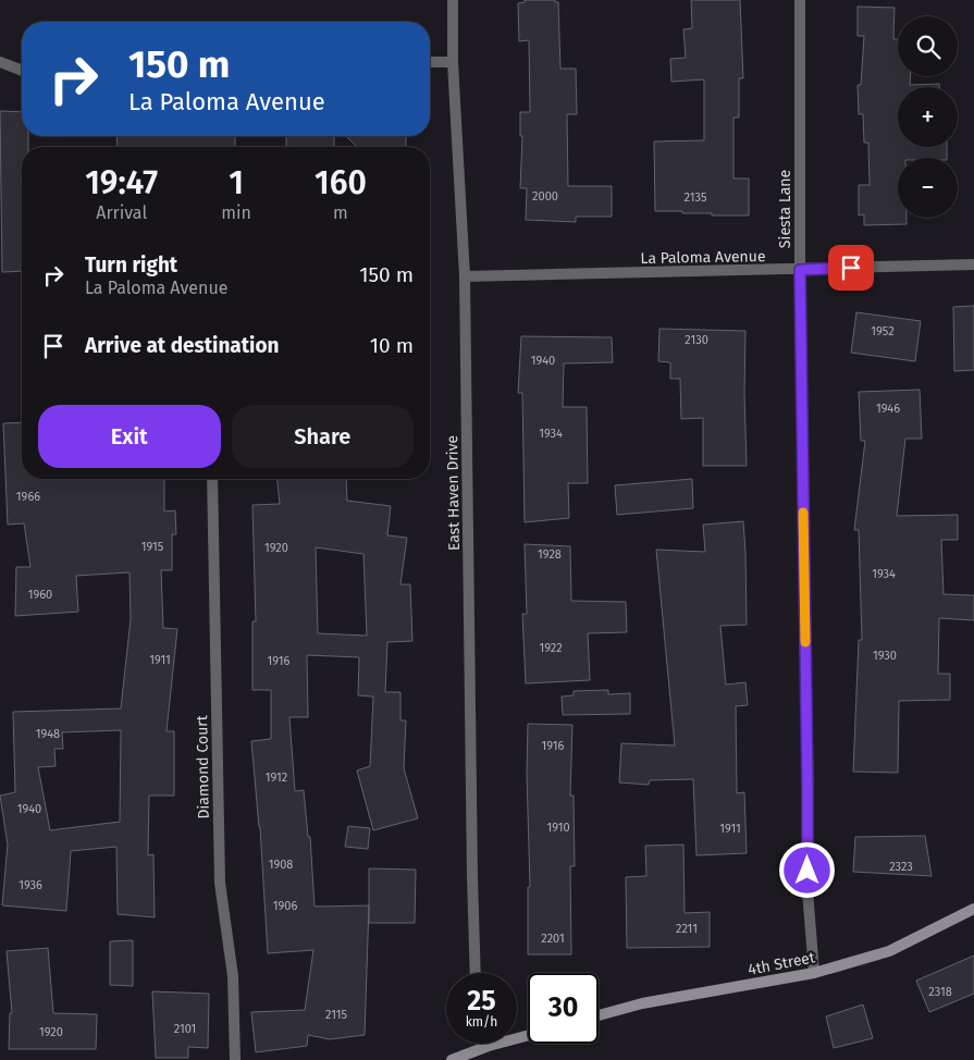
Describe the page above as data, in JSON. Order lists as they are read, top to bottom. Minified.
{"streets":{"main road":["4th Street"],"street":["Siesta Lane","La Paloma Avenue","East Haven Drive","Diamond Court"]},"crossings":[["Siesta Lane","La Paloma Avenue"],["Siesta Lane","4th Street"],["La Paloma Avenue","East Haven Drive"]],"house_numbers":["2000","2135","1952","2130","1940","1946","1934","1966","1915","1920","1928","1934","1960","1922","1930","1911","1916","1948","1916","1912","1940","1910","1911","1908","2323","1936","1906","2211","2201","2318","2115","2101","1920"],"page":{"map_buttons":["+","−"],"turn":["150 m","La Paloma Avenue"],"eta":["19:47","Arrival","1","min","160","m"],"list":[{"name":"Turn right","note":"La Paloma Avenue","value":"150 m"},{"name":"Arrive at destination","value":"10 m"}],"buttons":["Exit","Share"],"speed":"25 km/h","limit":"30"}}
